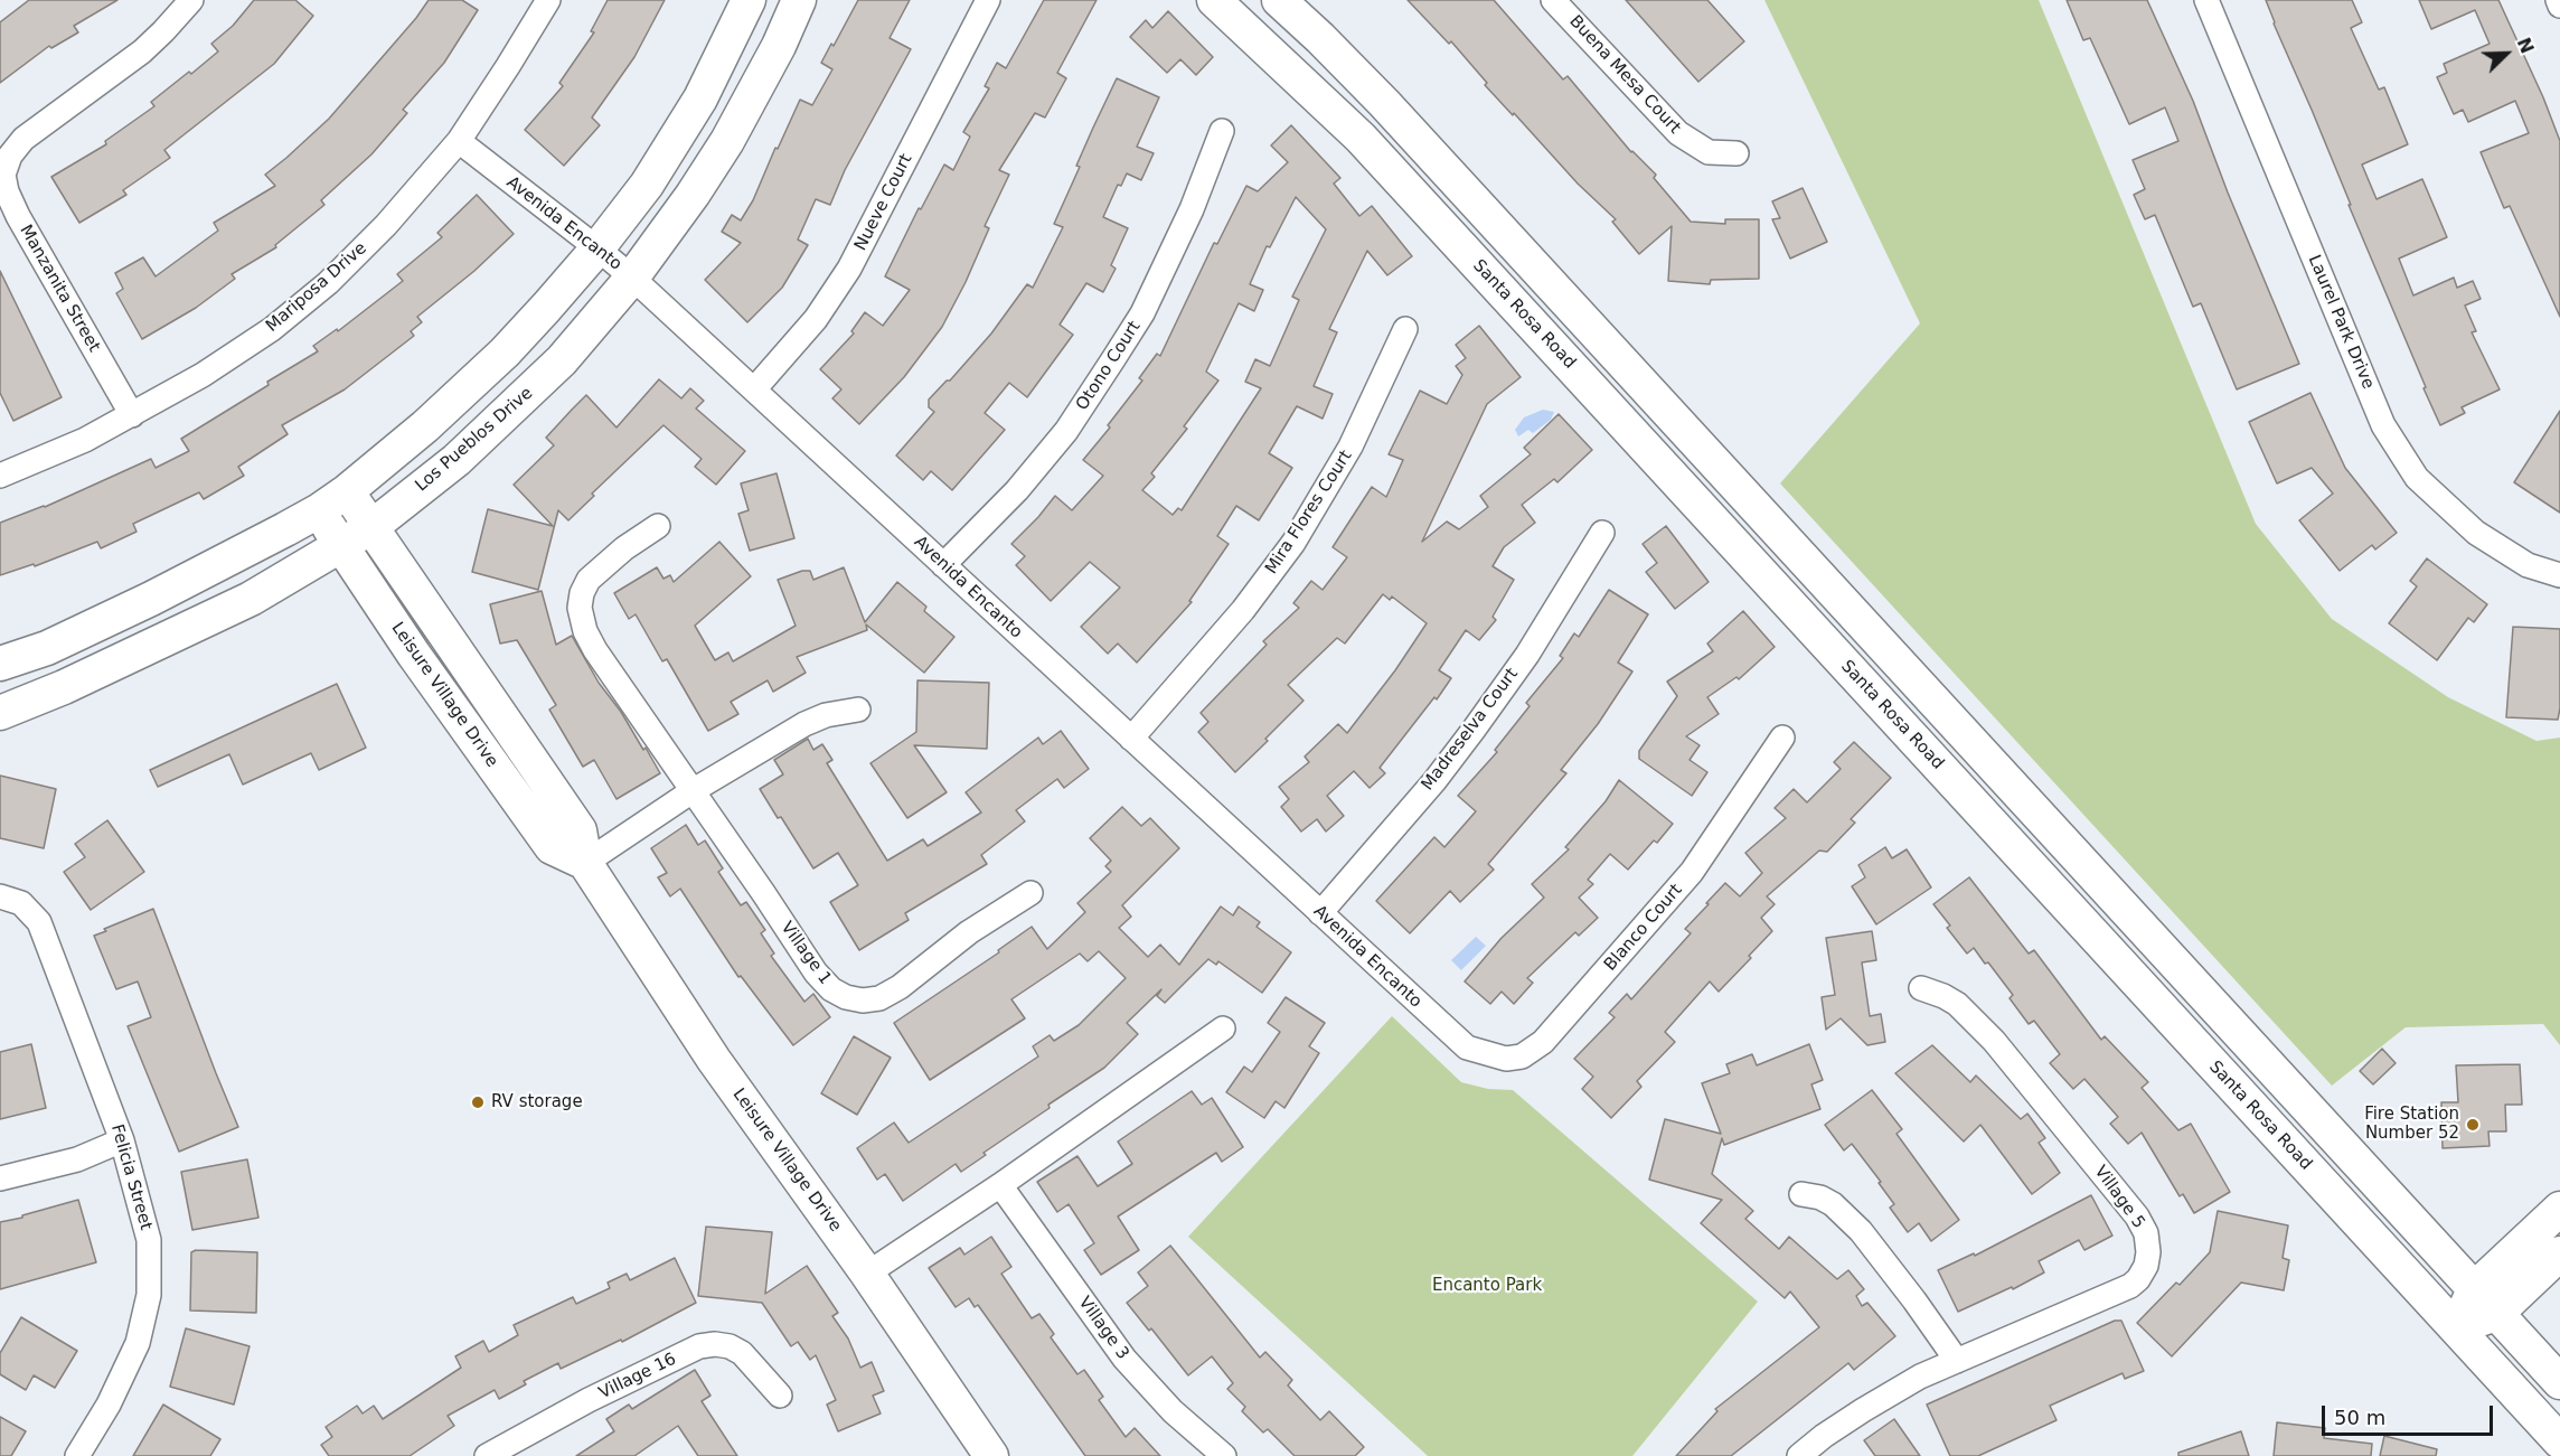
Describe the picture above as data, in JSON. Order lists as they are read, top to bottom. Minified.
{"streets":{"main road":["Santa Rosa Road","Los Pueblos Drive","Leisure Village Drive"],"street":["Buena Mesa Court","Nueve Court","Avenida Encanto","Mariposa Drive","Manzanita Street","Laurel Park Drive","Otono Court","Mira Flores Court","Madreselva Court","Blanco Court","Village 1","Felicia Street","Village 5","Village 3","Village 16"]},"crossings":[["Nueve Court","Avenida Encanto"],["Avenida Encanto","Mariposa Drive"],["Avenida Encanto","Otono Court"],["Avenida Encanto","Los Pueblos Drive"],["Avenida Encanto","Mira Flores Court"],["Avenida Encanto","Madreselva Court"],["Avenida Encanto","Blanco Court"],["Mariposa Drive","Manzanita Street"],["Los Pueblos Drive","Leisure Village Drive"]],"parks":["Encanto Park"],"places":["RV storage","Fire Station Number 52"],"scale_bar":"50 m","north":"top right"}
